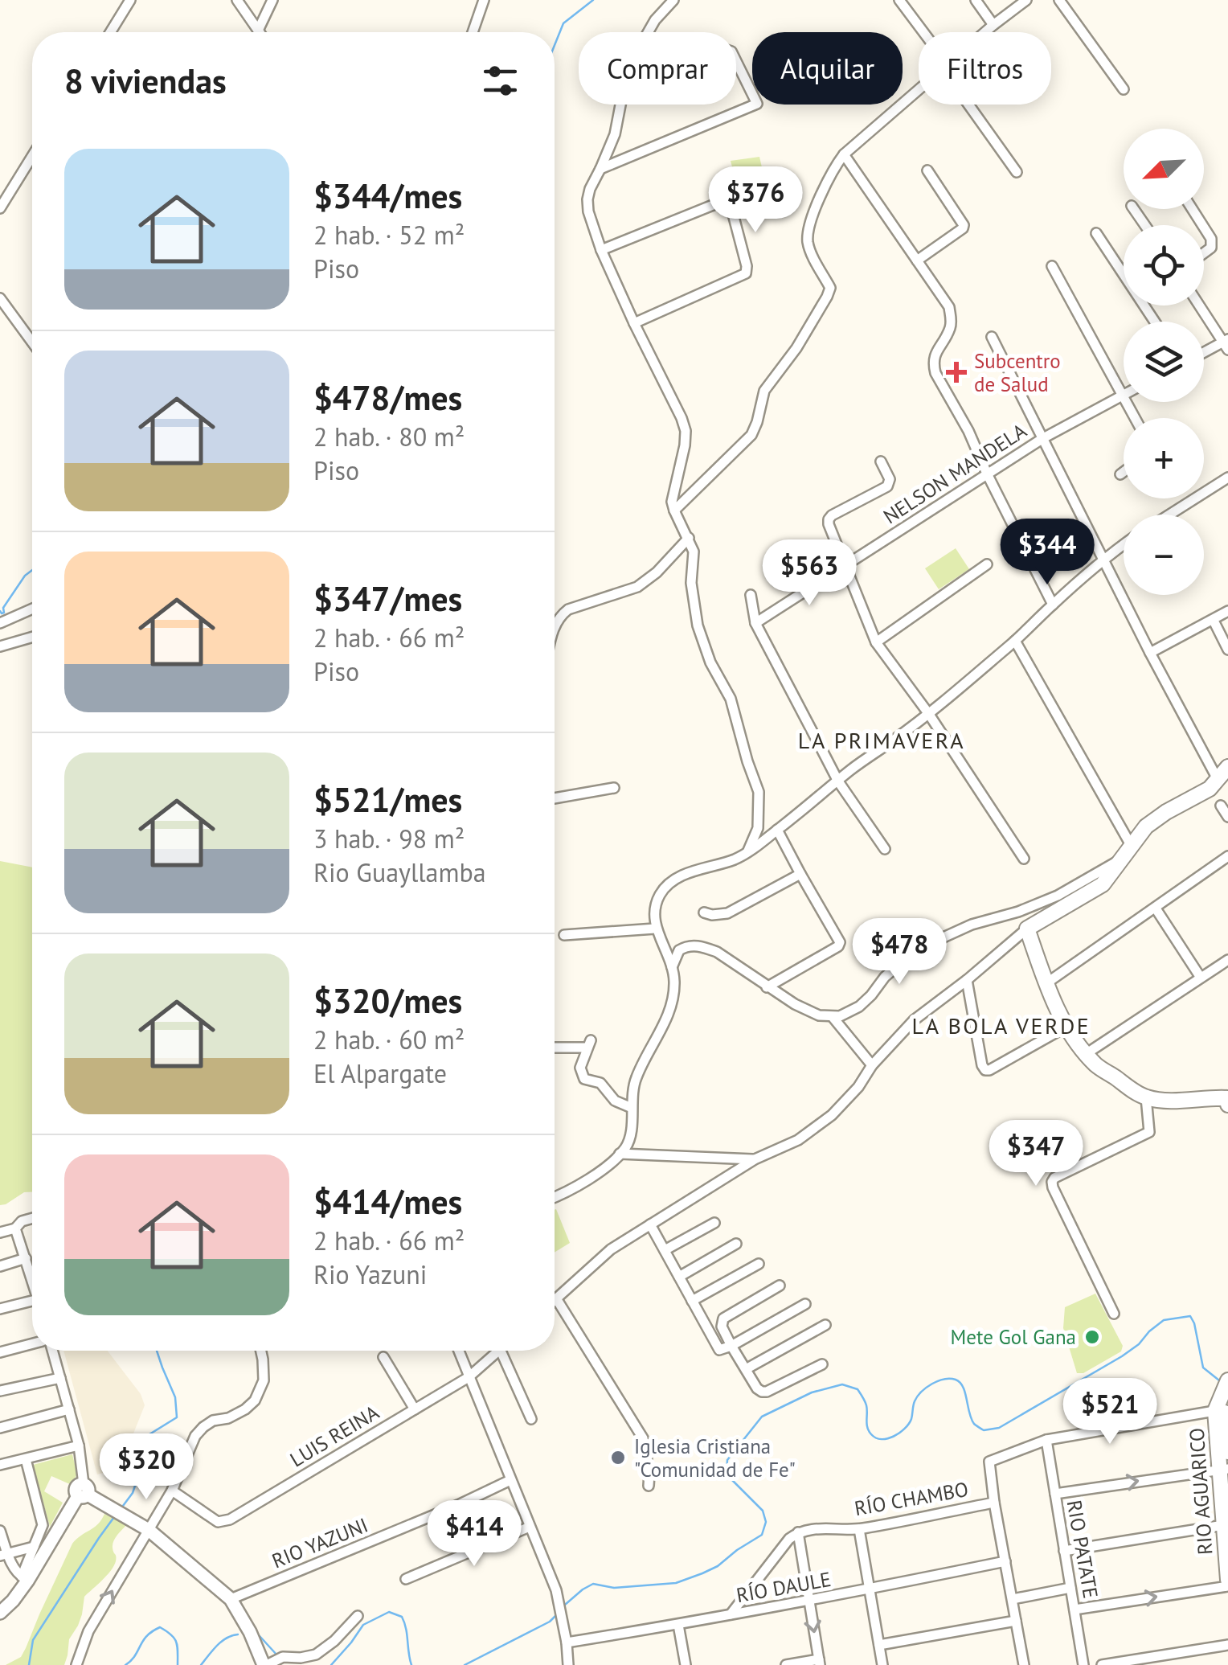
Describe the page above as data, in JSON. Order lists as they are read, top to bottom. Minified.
{"streets":{"main road":["RIO AGUARICO"],"street":["NELSON MANDELA","LUIS REINA","RÍO CHAMBO","RIO YAZUNI","RIO PATATE","RÍO DAULE"]},"districts":["LA PRIMAVERA","LA BOLA VERDE"],"places":{"health":["Subcentro de Salud"],"other":["Mete Gol Gana","Iglesia Cristiana \"Comunidad de Fe\""]},"north":"bottom left","page":{"chip":["Comprar","Alquilar","Filtros"],"heading":"8 viviendas","map_buttons":["+","−"],"list":[{"name":"$344/mes","note":"2 hab. · 52 m² · Piso"},{"name":"$478/mes","note":"2 hab. · 80 m² · Piso"},{"name":"$347/mes","note":"2 hab. · 66 m² · Piso"},{"name":"$521/mes","note":"3 hab. · 98 m² · Rio Guayllamba"},{"name":"$320/mes","note":"2 hab. · 60 m² · El Alpargate"},{"name":"$414/mes","note":"2 hab. · 66 m² · Rio Yazuni"}],"price":["$376","$344","$563","$478","$347","$521","$320","$414"]}}
